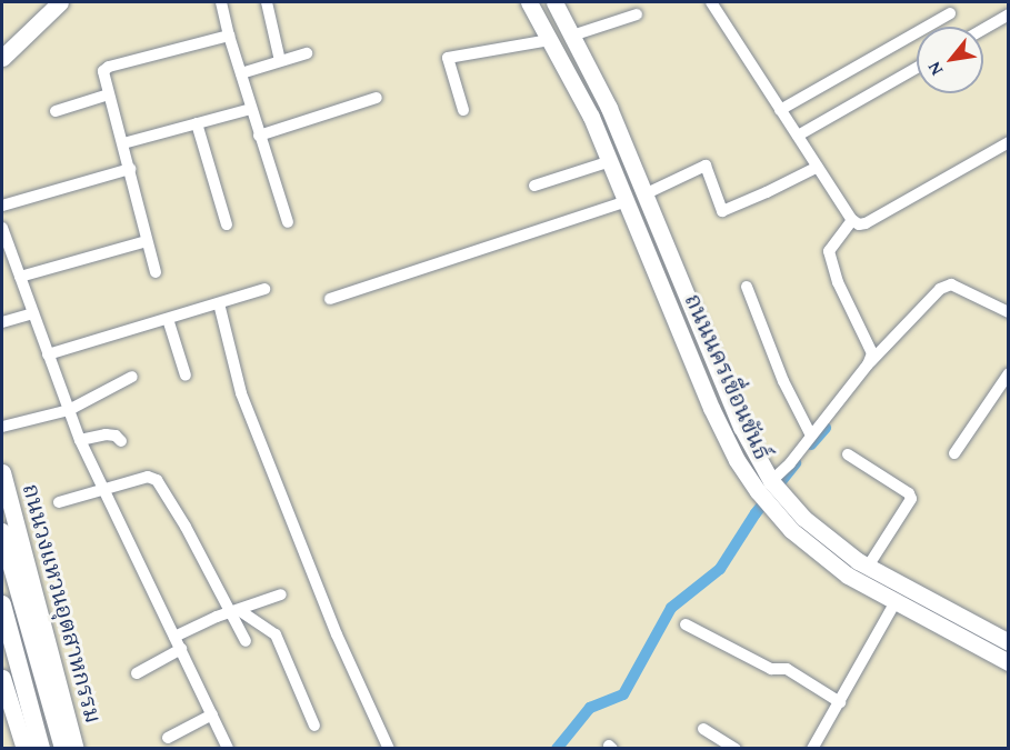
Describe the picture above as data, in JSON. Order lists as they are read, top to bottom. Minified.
{"streets":{"main road":["ถนนนครเขื่อนขันธ์","ถนนวงแหวนอุตสาหกรรม"]},"north":"bottom left"}
